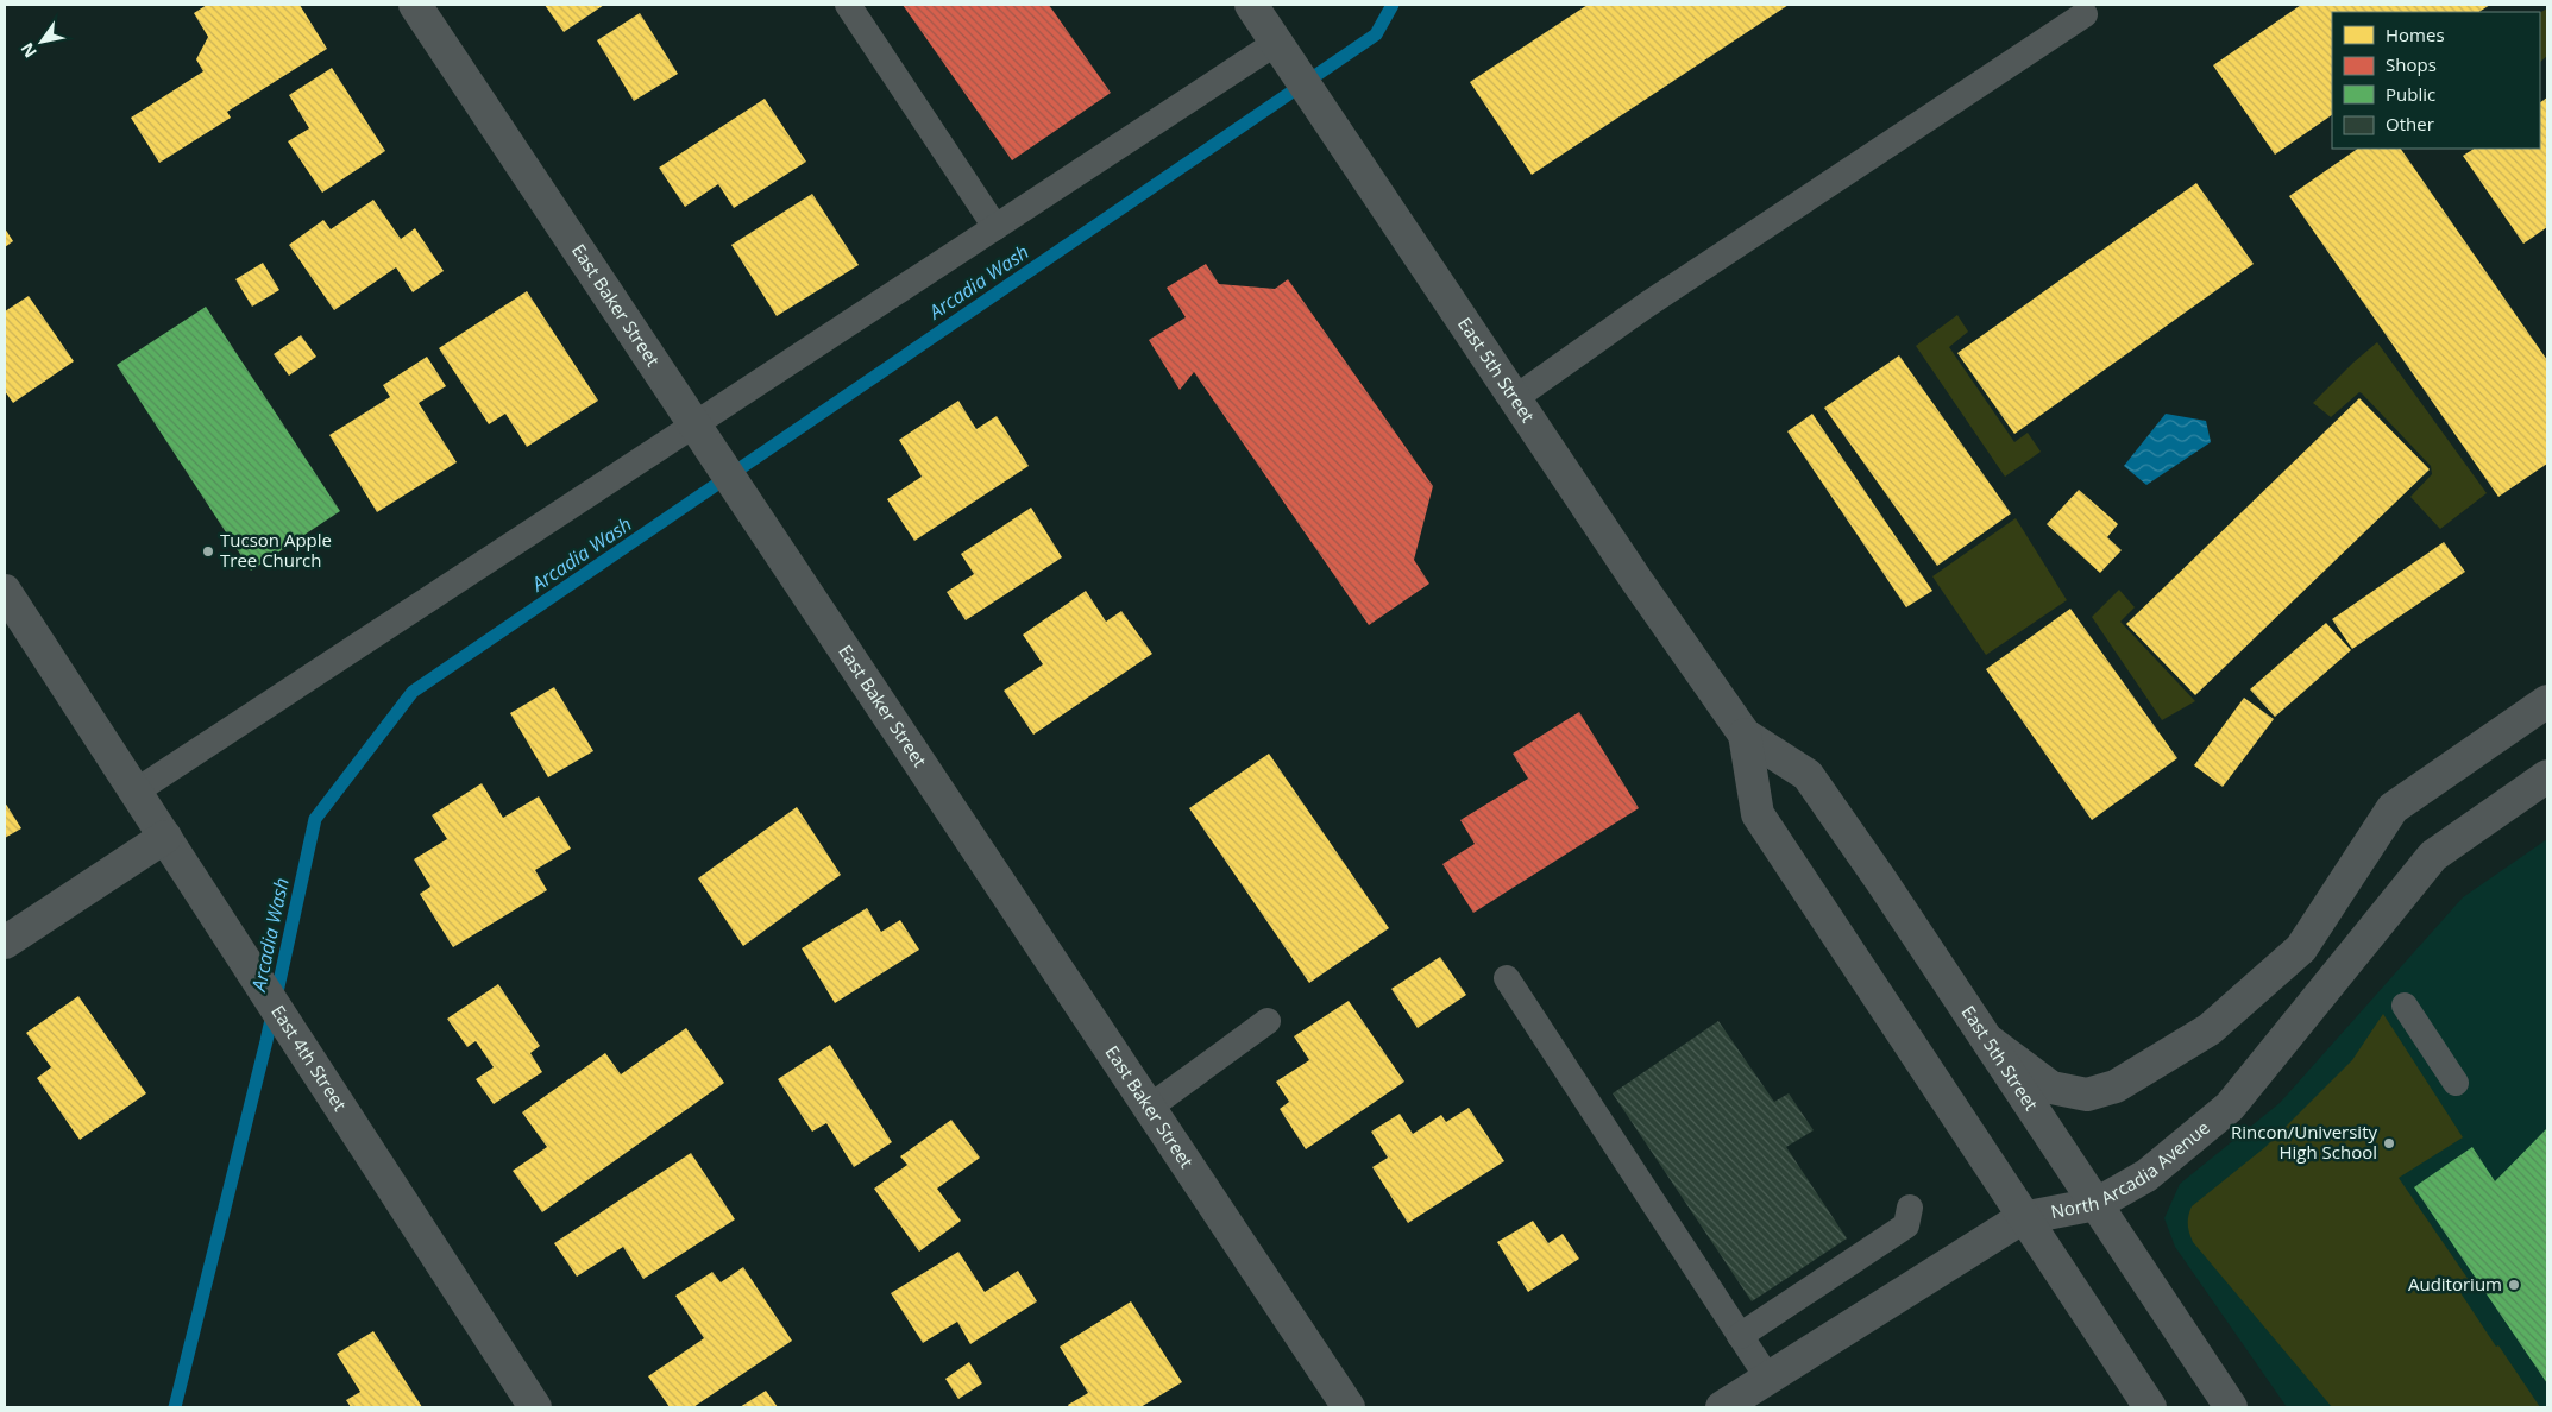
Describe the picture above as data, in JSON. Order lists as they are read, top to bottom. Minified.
{"streets":{"street":["East Baker Street","East 5th Street","East 4th Street","North Arcadia Avenue"]},"crossings":[["East 5th Street","North Arcadia Avenue"]],"water":["Arcadia Wash"],"places":["Tucson Apple Tree Church","Rincon/University High School","Auditorium"],"legend":["Homes","Shops","Public","Other"],"north":"bottom left"}
